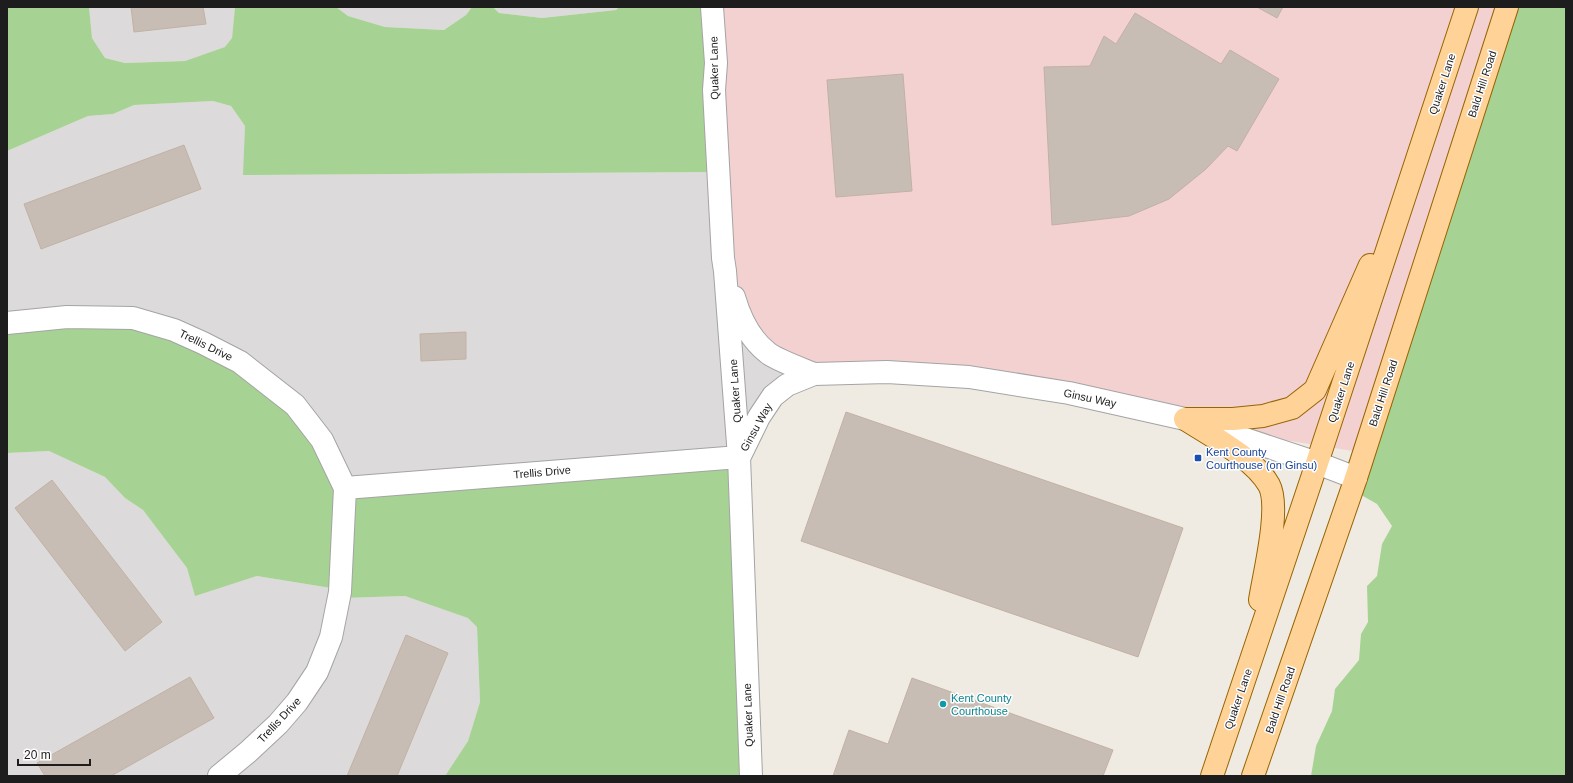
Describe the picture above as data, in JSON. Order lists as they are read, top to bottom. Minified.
{"streets":{"main road":["Quaker Lane","Bald Hill Road"],"street":["Trellis Drive","Ginsu Way"]},"crossings":[["Quaker Lane","Trellis Drive"],["Quaker Lane","Ginsu Way"],["Bald Hill Road","Ginsu Way"],["Trellis Drive","Ginsu Way"]],"places":{"transit":["Kent County Courthouse (on Ginsu)"],"other":["Kent County Courthouse"]},"scale_bar":"20 m"}
